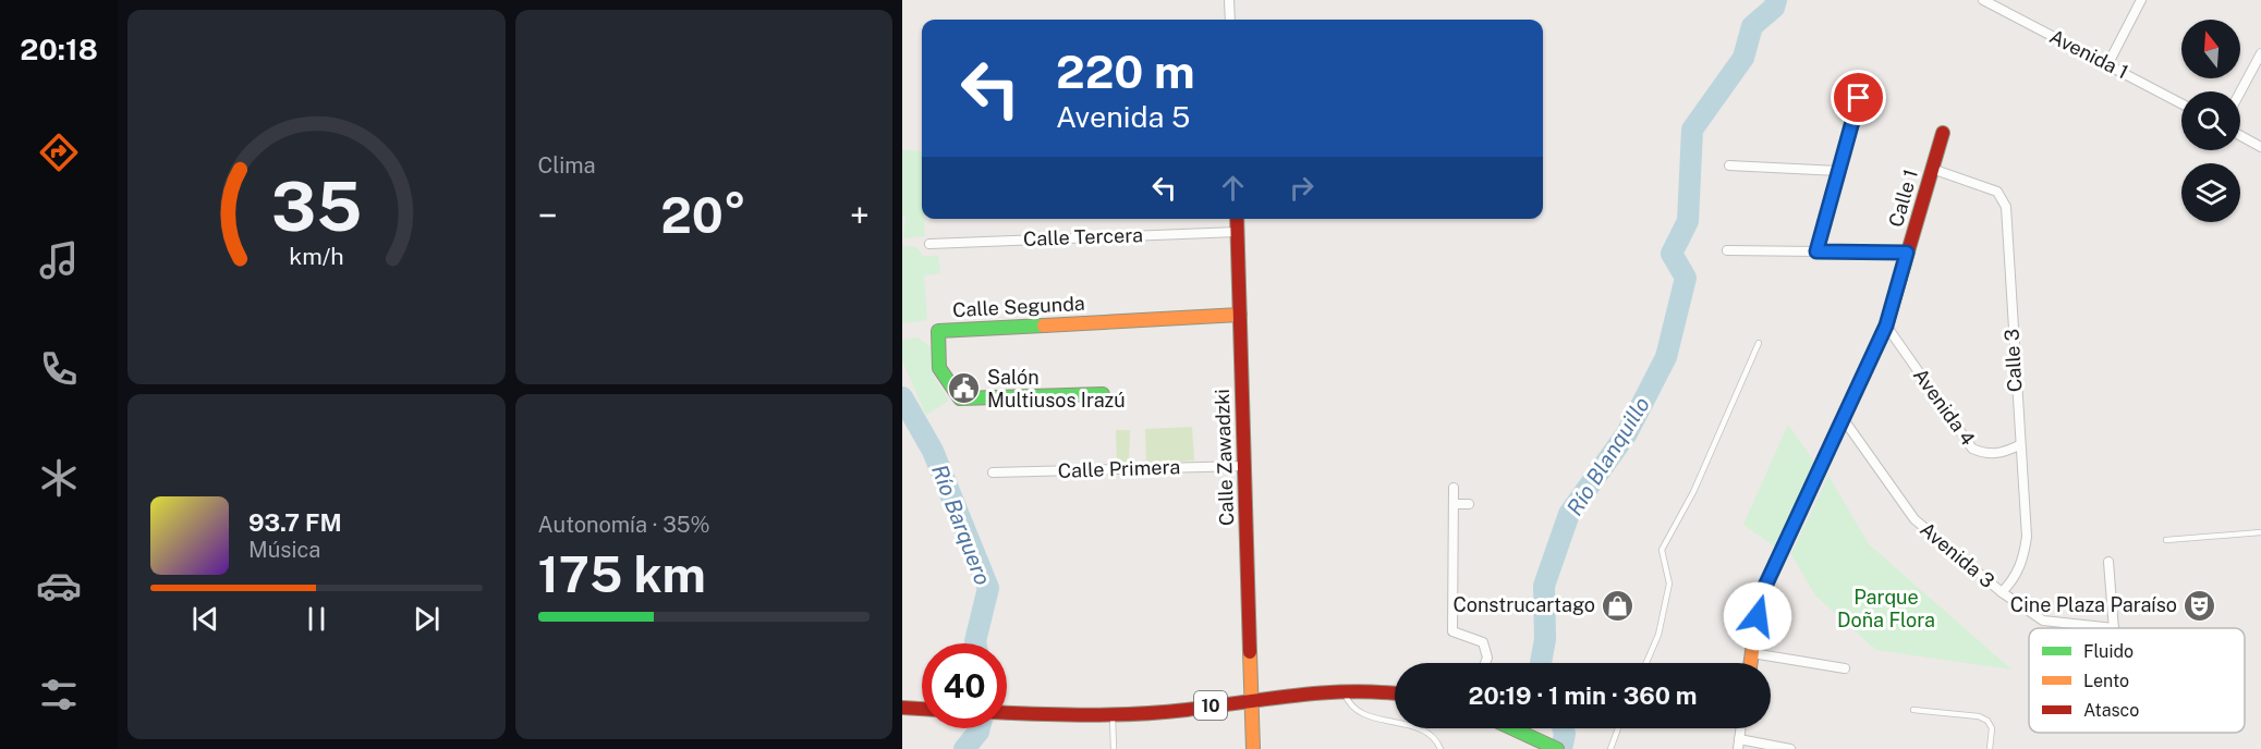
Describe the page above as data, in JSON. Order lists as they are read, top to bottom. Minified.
{"streets":{"street":["Avenida 1","Calle 1","Calle Tercera","Calle Segunda","Calle 3","Avenida 4","Calle Zawadzki","Calle Primera","Avenida 3","10"]},"crossings":[["Calle 1","Calle 3"],["Calle 1","Avenida 4"],["Calle 1","Avenida 3"],["Calle Tercera","Calle Zawadzki"],["Calle Segunda","Calle Zawadzki"],["Calle 3","Avenida 4"],["Calle 3","Avenida 3"],["Calle Zawadzki","Calle Primera"],["Calle Zawadzki","10"]],"water":["Río Blanquillo","Río Barquero"],"parks":["Parque Doña Flora"],"places":{"public building":["Salón Multiusos Irazú"],"shop":["Construcartago"],"theatre":["Cine Plaza Paraíso"]},"legend":["Fluido","Lento","Atasco"],"north":"top","page":{"tabs":"20:18","tile":["Clima",["Autonomía · 35%","175 km"]],"turn":["220 m","Avenida 5"],"heat":["−","20°","+"],"song":["93.7 FM","Música"],"limit":"40","trip":"20:19 · 1 min · 360 m","gauge":["35","km/h"]}}
